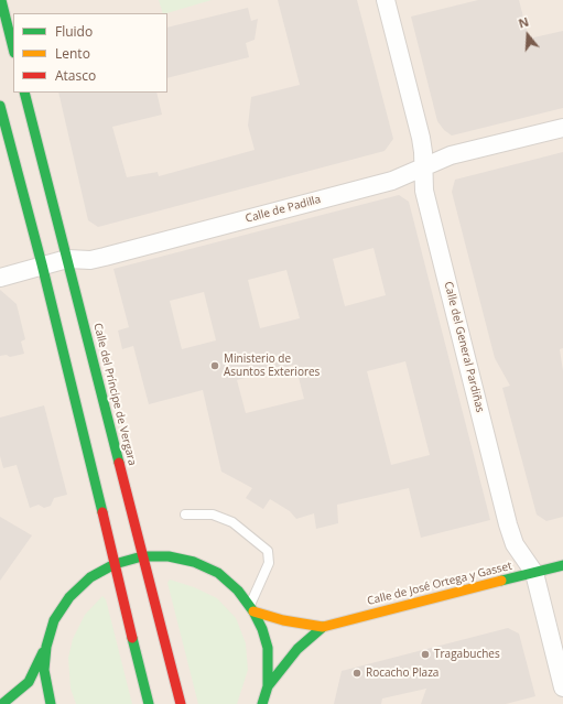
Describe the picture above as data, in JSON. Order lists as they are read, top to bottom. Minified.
{"streets":{"main road":["Calle del Príncipe de Vergara","Calle de José Ortega y Gasset"],"street":["Calle de Padilla","Calle del General Pardiñas"]},"crossings":[["Calle de Padilla","Calle del General Pardiñas"],["Calle de Padilla","Calle del Príncipe de Vergara"],["Calle del General Pardiñas","Calle de José Ortega y Gasset"]],"places":["Ministerio de Asuntos Exteriores","Tragabuches","Rocacho Plaza"],"legend":["Fluido","Lento","Atasco"],"north":"top"}
